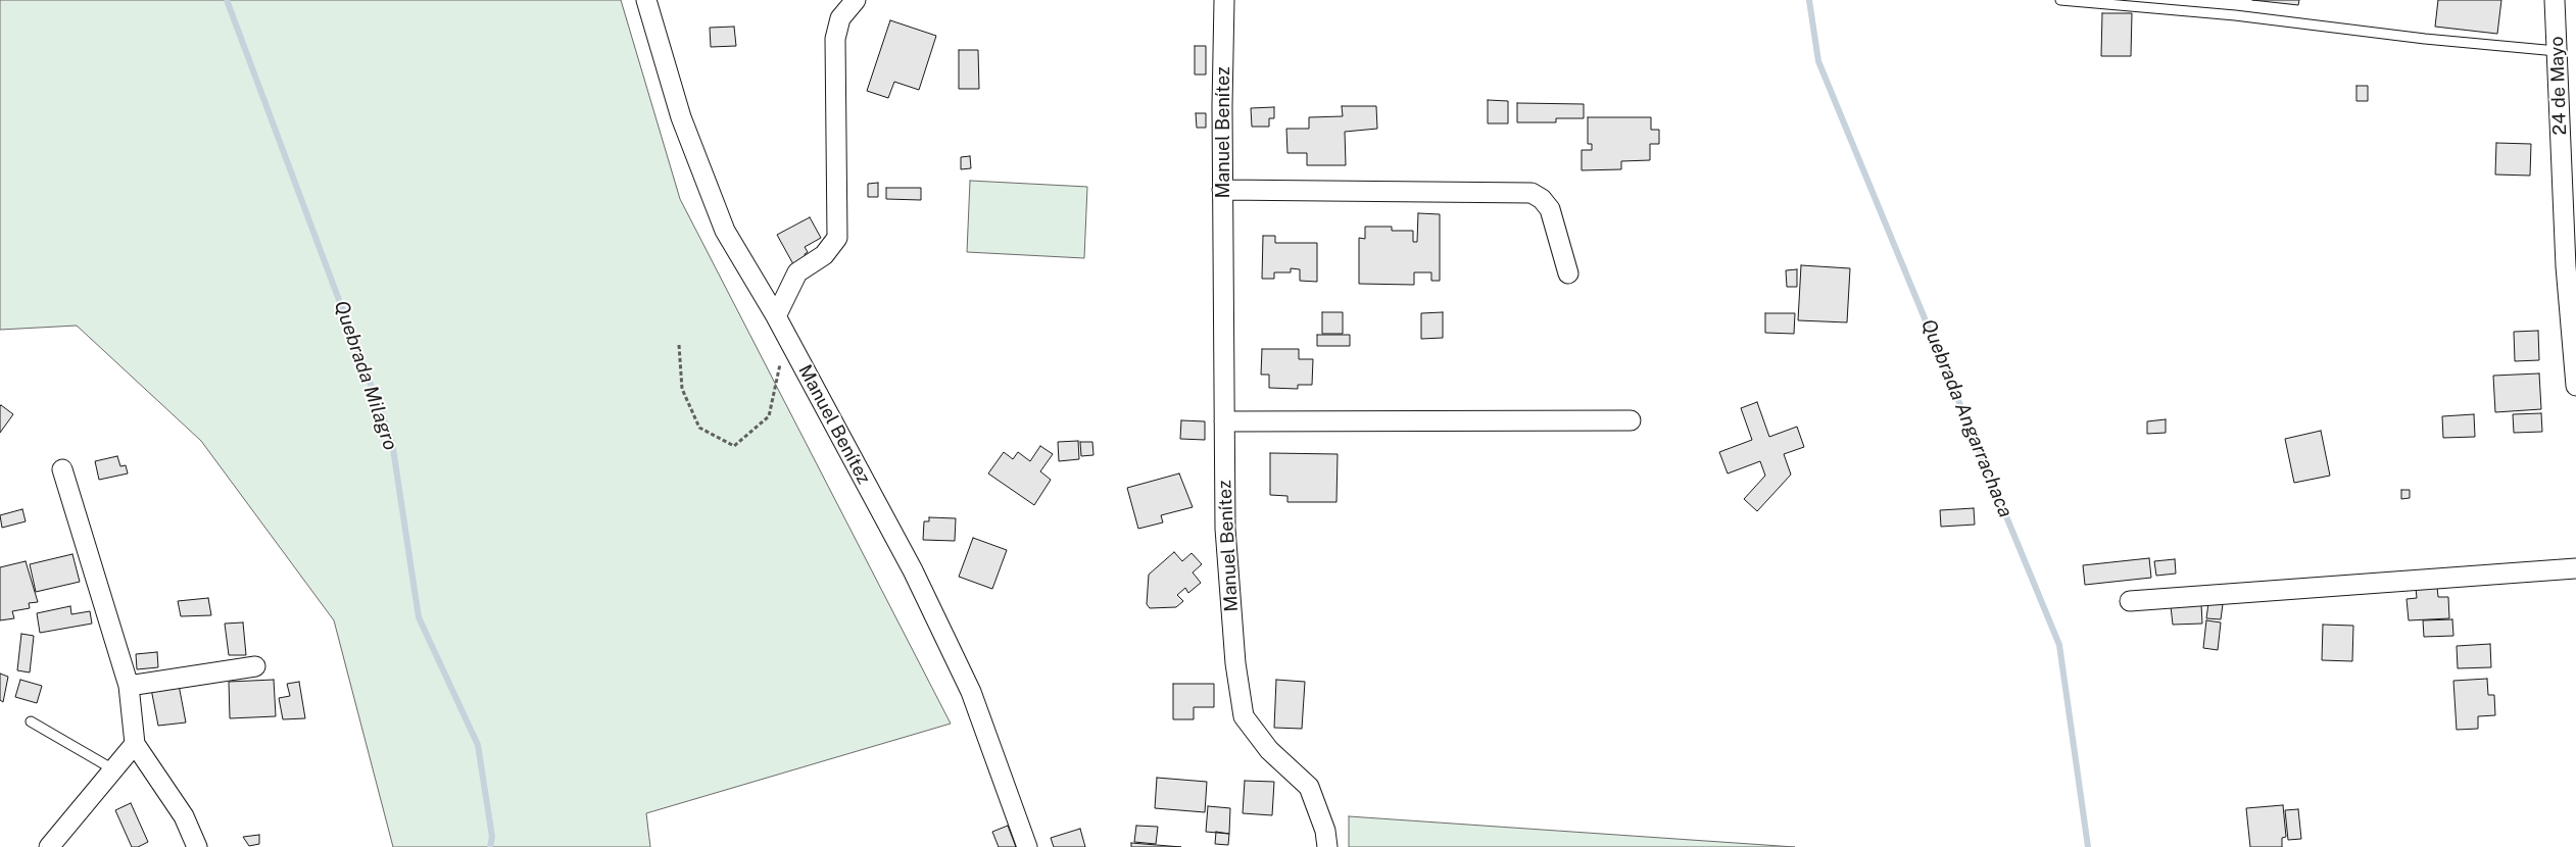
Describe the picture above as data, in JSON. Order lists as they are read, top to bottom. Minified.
{"streets":{"street":["24 de Mayo","Manuel Benítez"]},"water":["Quebrada Milagro","Quebrada Angarrachaca"]}
